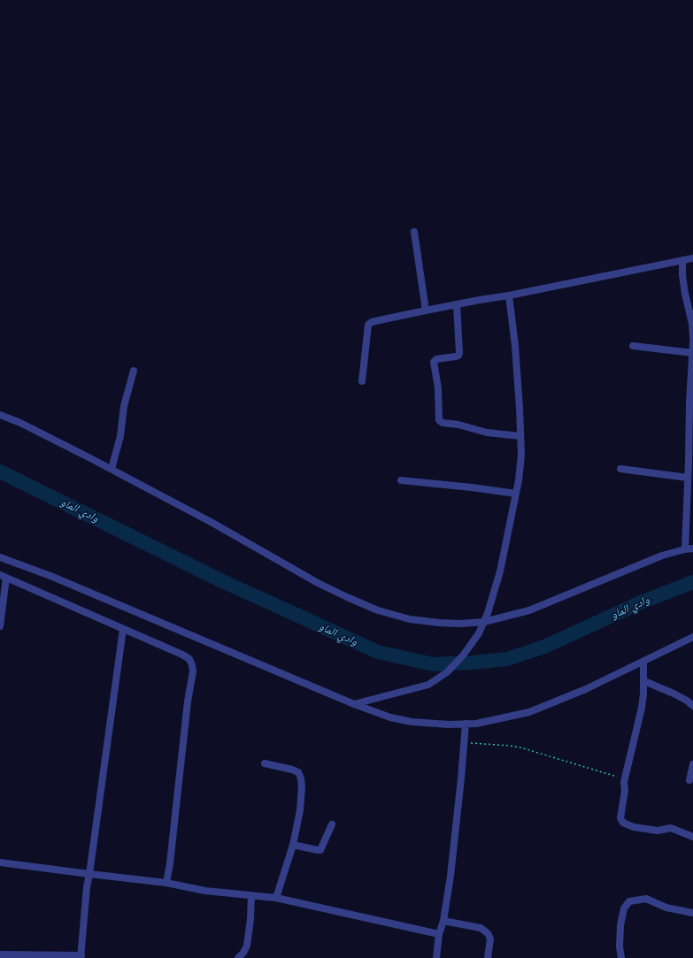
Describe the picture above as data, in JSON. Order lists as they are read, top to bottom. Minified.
{"water":["وادي الماو"]}
